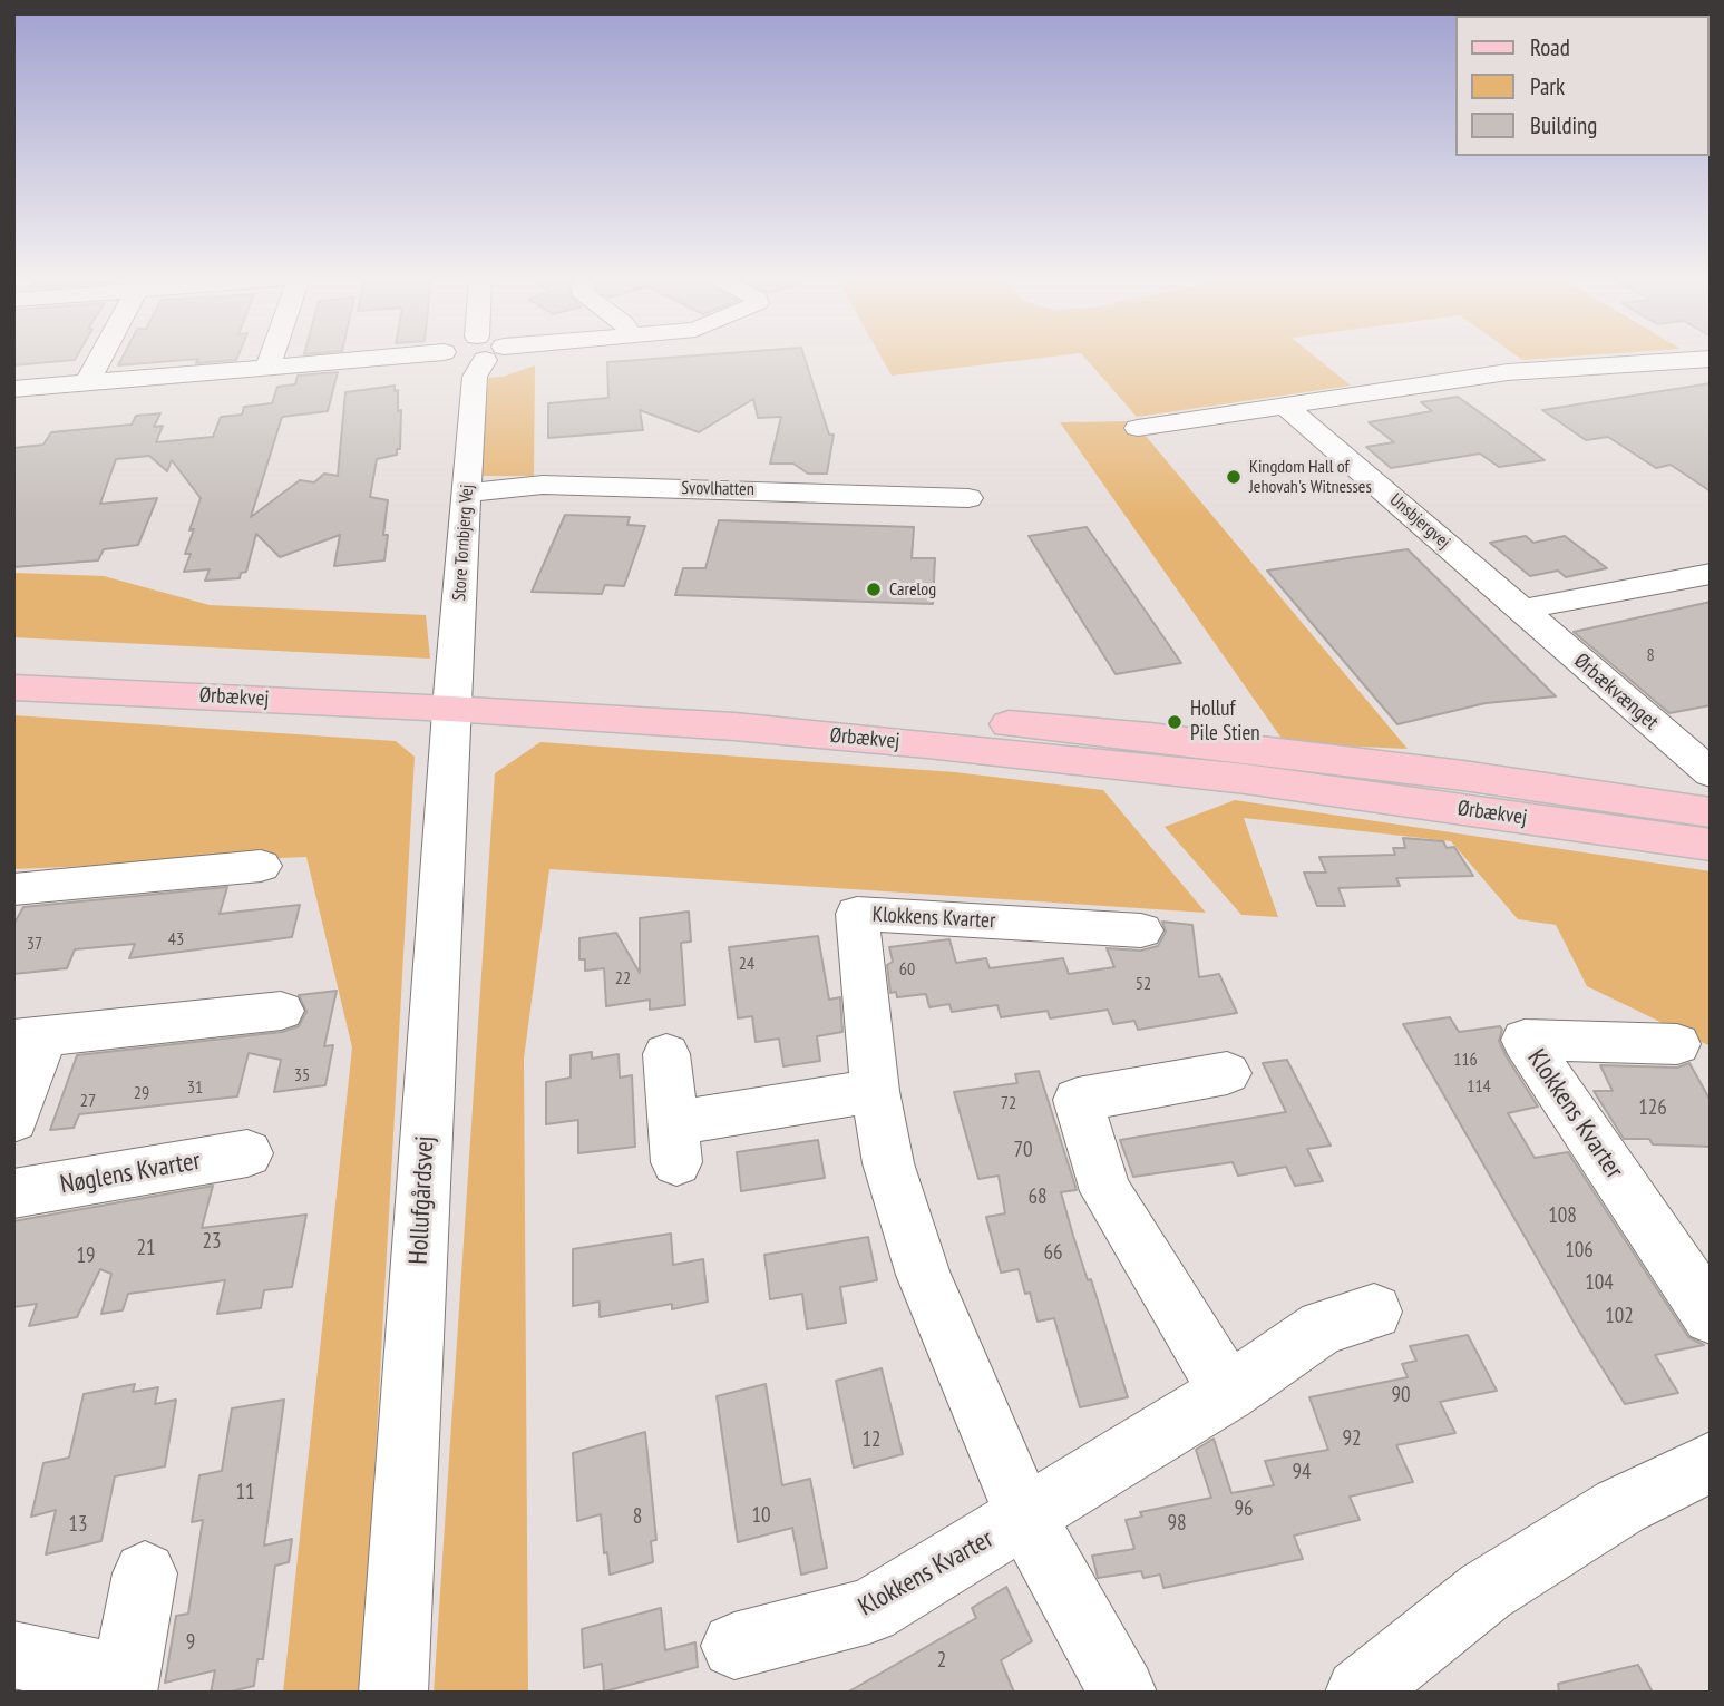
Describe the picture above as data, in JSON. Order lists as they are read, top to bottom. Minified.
{"streets":{"main road":["Ørbækvej"],"street":["Svovlhatten","Unsbjergvej","Store Tornbjerg Vej","Ørbækvænget","Klokkens Kvarter","Nøglens Kvarter","Hollufgårdsvej"]},"crossings":[["Svovlhatten","Store Tornbjerg Vej"],["Unsbjergvej","Ørbækvænget"],["Store Tornbjerg Vej","Ørbækvej"],["Store Tornbjerg Vej","Hollufgårdsvej"],["Ørbækvej","Hollufgårdsvej"]],"places":["Kingdom Hall of Jehovah's Witnesses","Carelog","Holluf Pile Stien"],"house_numbers":["8","43","37","24","60","22","52","116","35","114","31","29","27","72","126","70","68","108","23","21","106","66","19","104","102","90","92","12","94","11","96","10","8","98","13","9","2"],"legend":["Road","Park","Building"]}
